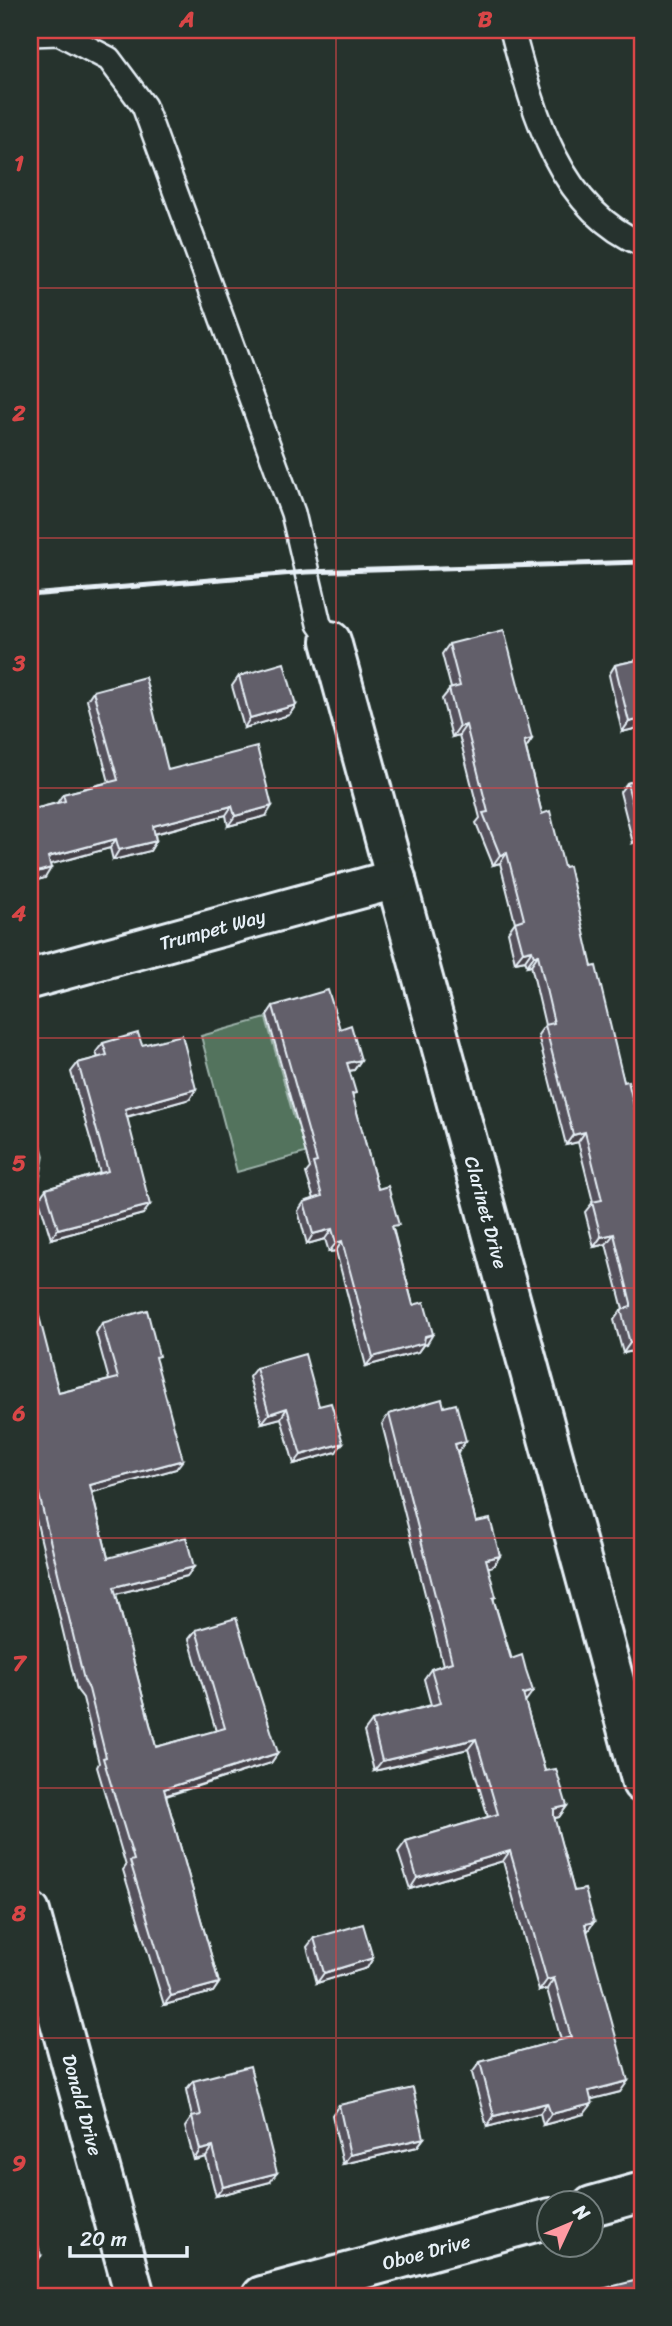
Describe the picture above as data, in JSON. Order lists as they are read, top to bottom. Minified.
{"streets":{"street":["Trumpet Way","Clarinet Drive","Donald Drive","Oboe Drive"]},"crossings":[["Trumpet Way","Clarinet Drive"]],"scale_bar":"20 m","north":"top right","grid":{"columns":["A","B"],"rows":["1","2","3","4","5","6","7","8","9"]}}
